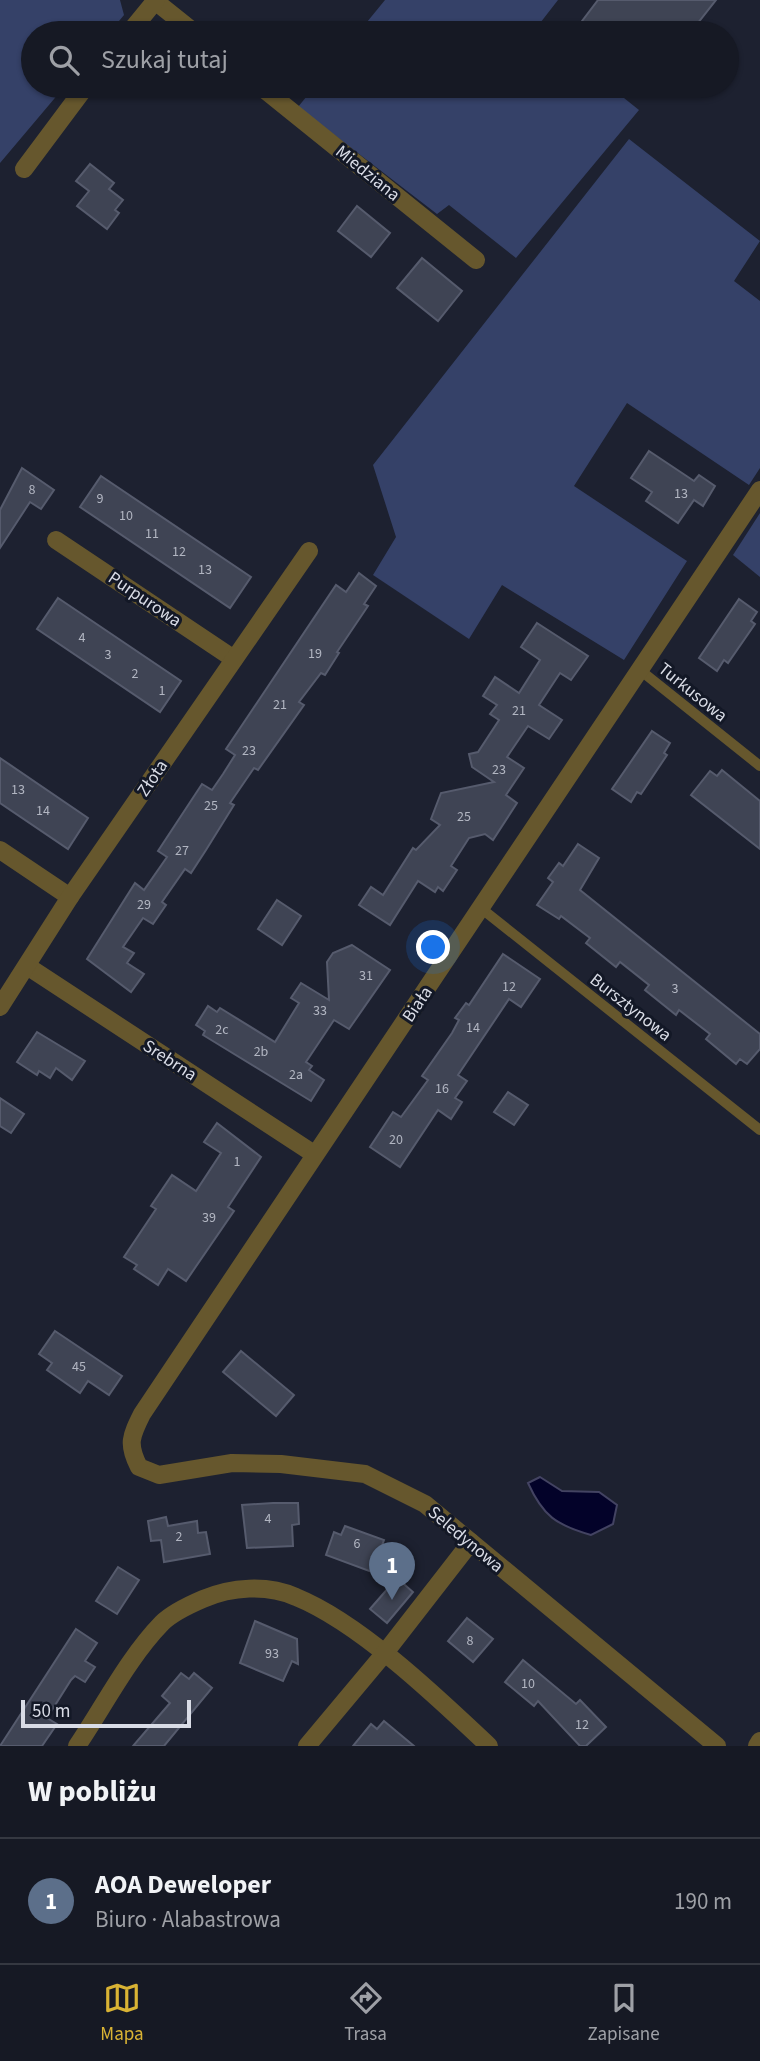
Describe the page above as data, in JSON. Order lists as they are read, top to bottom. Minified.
{"streets":{"street":["Miedziana","Purpurowa","Złota","Biała","Srebrna","Seledynowa"],"lane":["Turkusowa","Bursztynowa"]},"crossings":[["Purpurowa","Złota"],["Turkusowa","Biała"],["Złota","Srebrna"],["Biała","Bursztynowa"],["Biała","Srebrna"],["Biała","Seledynowa"]],"house_numbers":["8","13","9","10","11","12","13","4","19","3","2","1","21","21","23","23","13","25","14","25","27","29","31","12","3","33","14","2c","2b","2a","16","20","1","39","45","4","2","6","8","93","10","12"],"scale_bar":"50 m","page":{"search":"Szukaj tutaj","pins":"1","scale":"50 m","heading":"W pobliżu","list":[{"mark":"1","name":"AOA Deweloper","note":"Biuro · Alabastrowa","value":"190 m"}],"nav":["Mapa","Trasa","Zapisane"]}}
